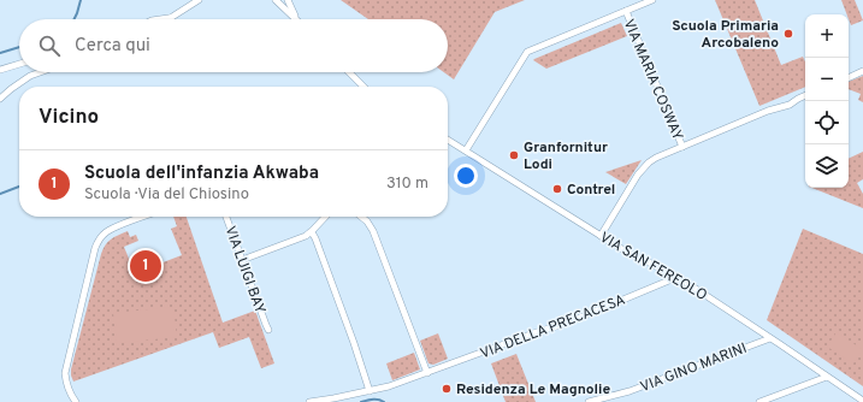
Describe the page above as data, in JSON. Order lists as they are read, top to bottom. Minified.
{"streets":{"street":["VIA MARIA COSWAY","VIA SAN FEREOLO","VIA LUIGI BAY","VIA DELLA PRECACESA","VIA GINO MARINI"]},"crossings":[["VIA SAN FEREOLO","VIA DELLA PRECACESA"],["VIA SAN FEREOLO","VIA GINO MARINI"]],"places":["Scuola Primaria Arcobaleno","Granfornitur Lodi","Contrel","Residenza Le Magnolie"],"page":{"map_buttons":["+","−"],"search":"Cerca qui","heading":"Vicino","list":[{"mark":"1","name":"Scuola dell'infanzia Akwaba","note":"Scuola · Via del Chiosino","value":"310 m"}],"pins":"1"}}
